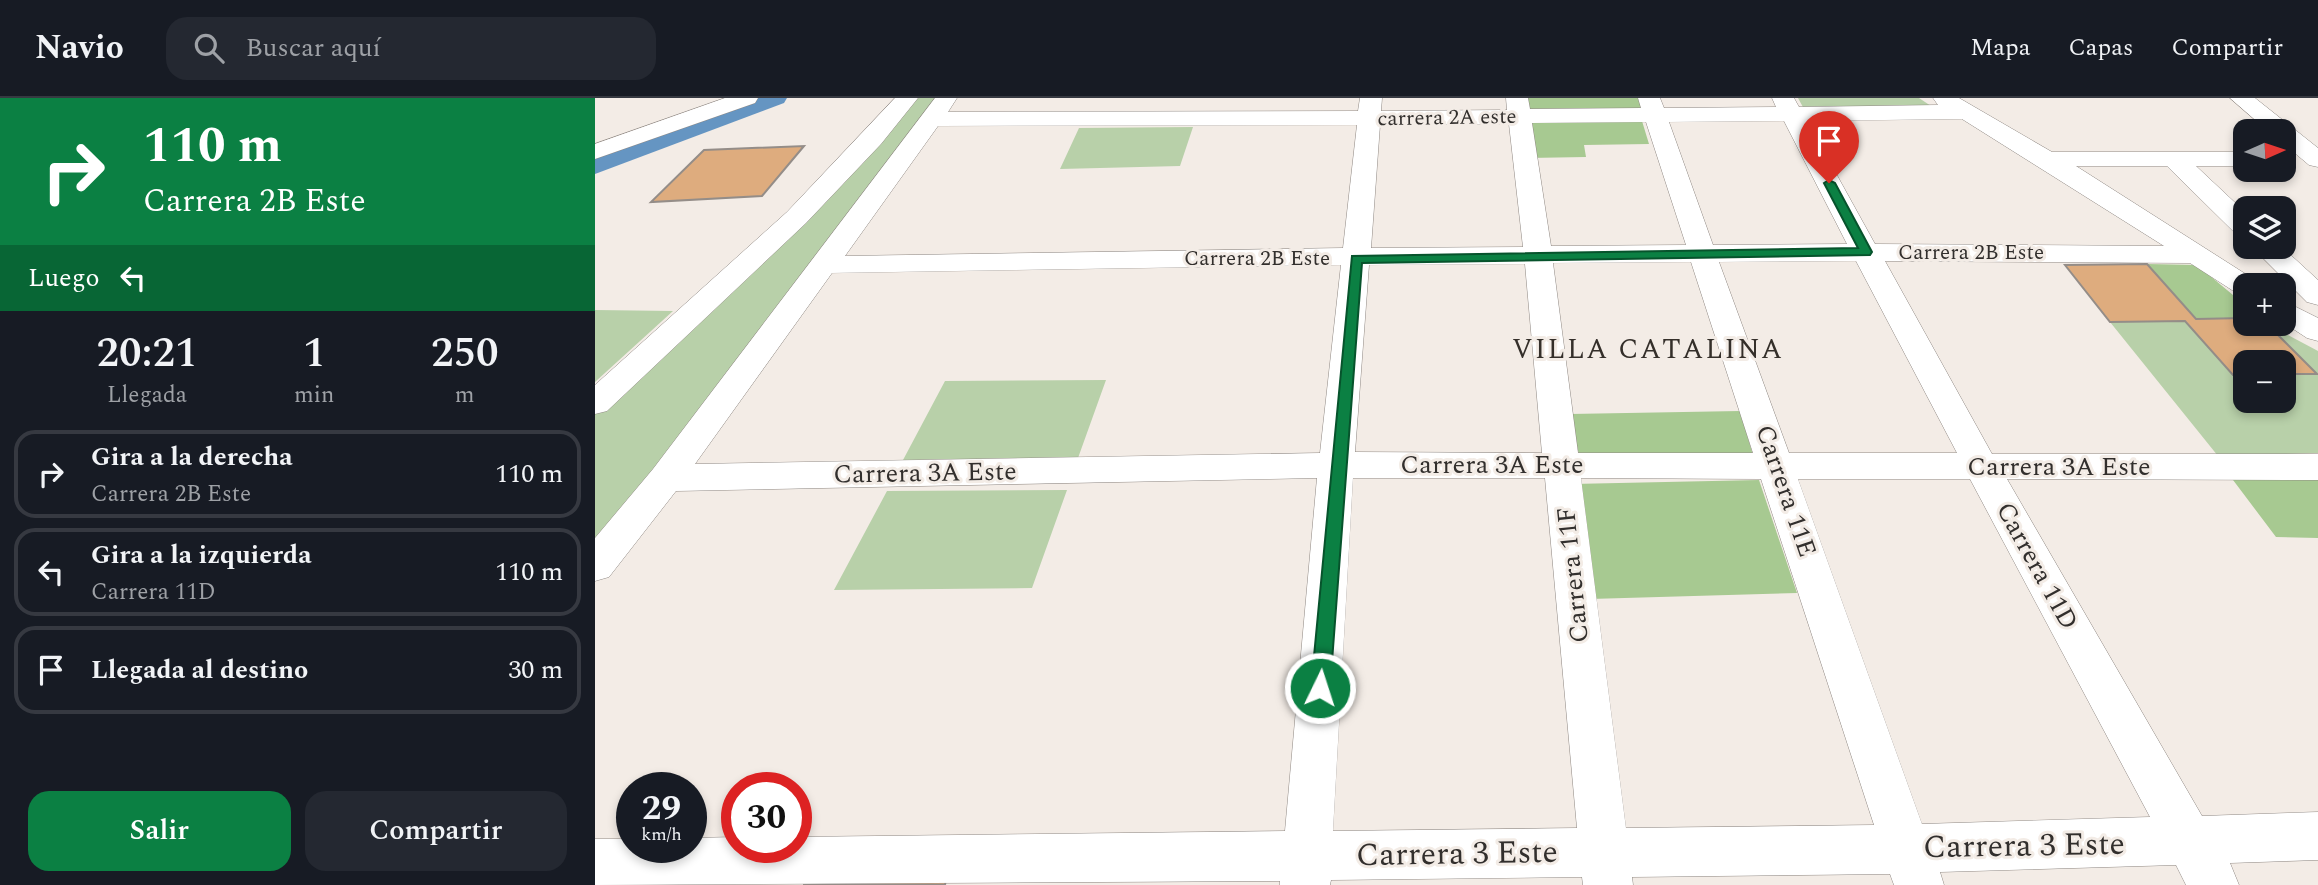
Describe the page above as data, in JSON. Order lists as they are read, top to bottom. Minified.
{"streets":{"street":["carrera 2A este","Carrera 2B Este","Carrera 3A Este","Carrera 11E","Carrera 11D","Carrera 11F","Carrera 3 Este"]},"crossings":[["carrera 2A este","Carrera 11E"],["carrera 2A este","Carrera 11D"],["carrera 2A este","Carrera 11F"],["Carrera 2B Este","Carrera 11E"],["Carrera 2B Este","Carrera 11D"],["Carrera 2B Este","Carrera 11F"],["Carrera 3A Este","Carrera 11E"],["Carrera 3A Este","Carrera 11D"],["Carrera 3A Este","Carrera 11F"],["Carrera 11E","Carrera 3 Este"],["Carrera 11D","Carrera 3 Este"],["Carrera 11F","Carrera 3 Este"]],"districts":["VILLA CATALINA"],"north":"right","page":{"header":"Navio","search":"Buscar aquí","nav":["Mapa","Capas","Compartir"],"turn":["110 m","Carrera 2B Este"],"map_buttons":["+","−"],"then":"Luego","eta":["20:21","Llegada","1","min","250","m"],"list":[{"name":"Gira a la derecha","note":"Carrera 2B Este","value":"110 m"},{"name":"Gira a la izquierda","note":"Carrera 11D","value":"110 m"},{"name":"Llegada al destino","value":"30 m"}],"speed":"29 km/h","limit":"30","buttons":["Salir","Compartir"]}}
